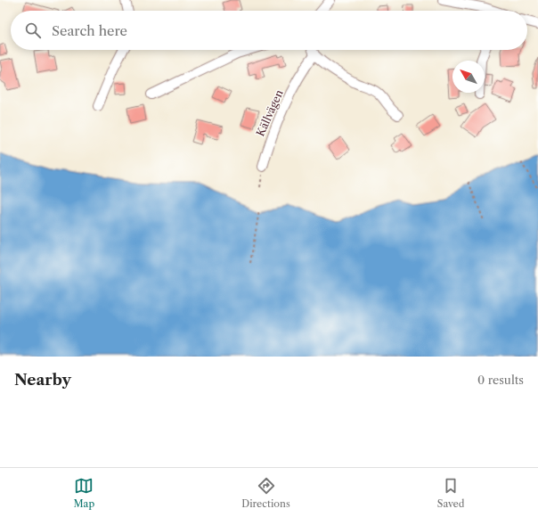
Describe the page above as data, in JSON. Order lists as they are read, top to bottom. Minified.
{"streets":{"street":["Källvägen"]},"north":"top left","page":{"search":"Search here","heading":["Nearby","0 results"],"nav":["Map","Directions","Saved"]}}
